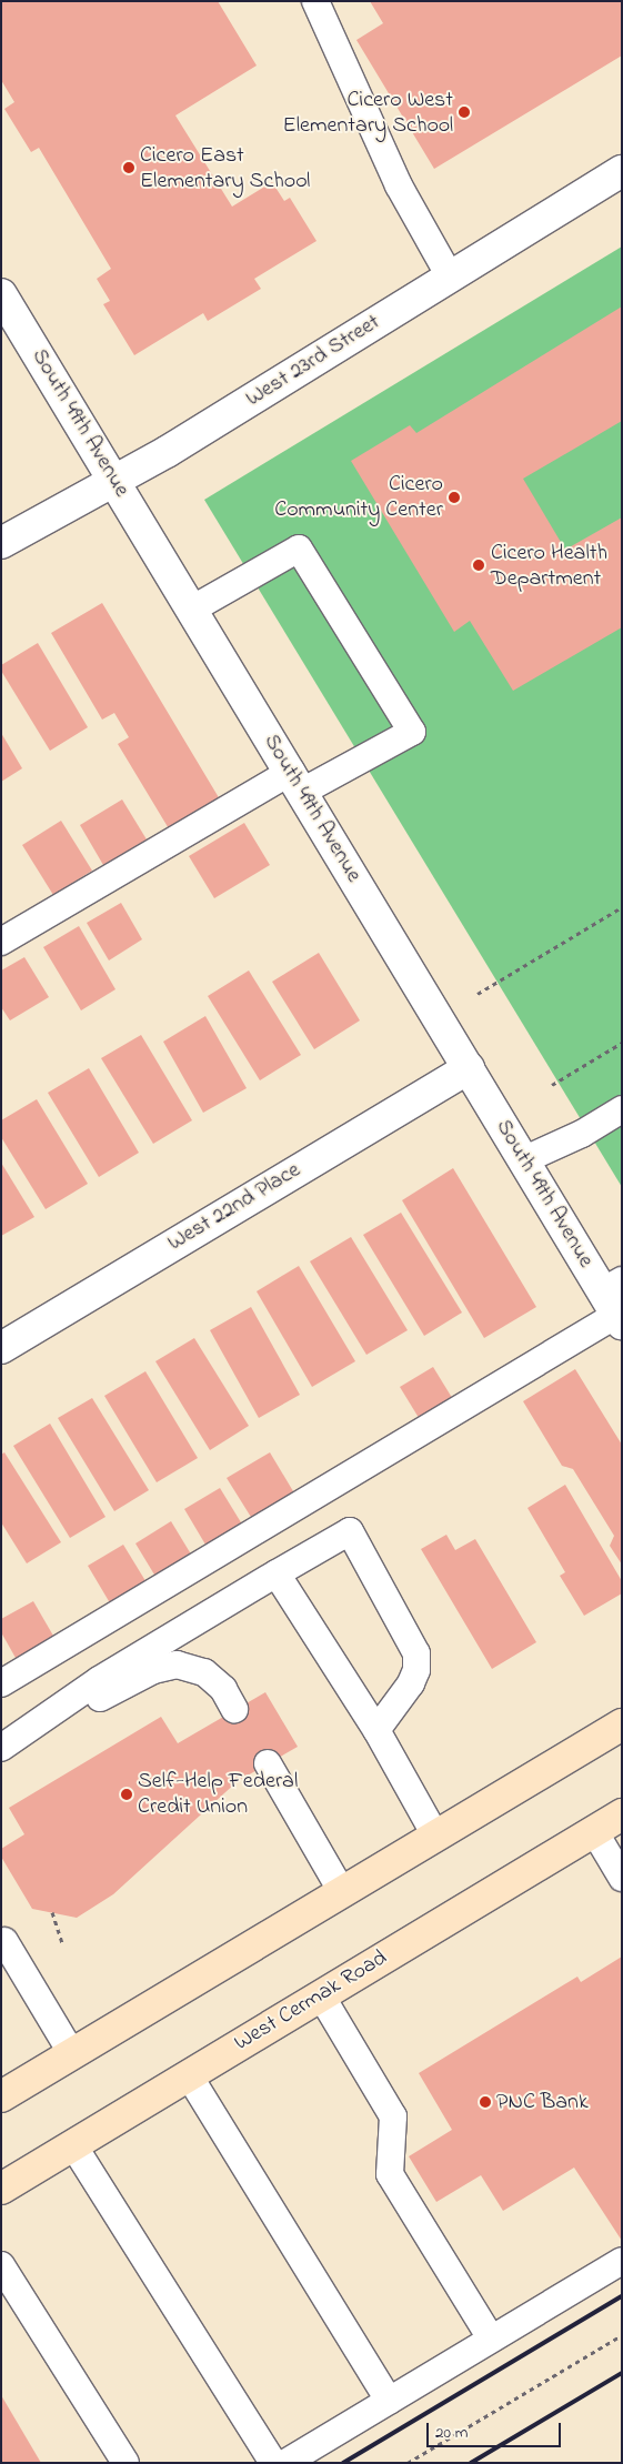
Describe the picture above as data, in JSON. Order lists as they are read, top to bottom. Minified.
{"streets":{"main road":["West Cermak Road"],"street":["West 23rd Street","South 49th Avenue","West 22nd Place"]},"crossings":[["West 23rd Street","South 49th Avenue"],["South 49th Avenue","West 22nd Place"]],"places":["Cicero West Elementary School","Cicero East Elementary School","Cicero Community Center","Cicero Health Department","Self-Help Federal Credit Union","PNC Bank"],"scale_bar":"20 m"}
